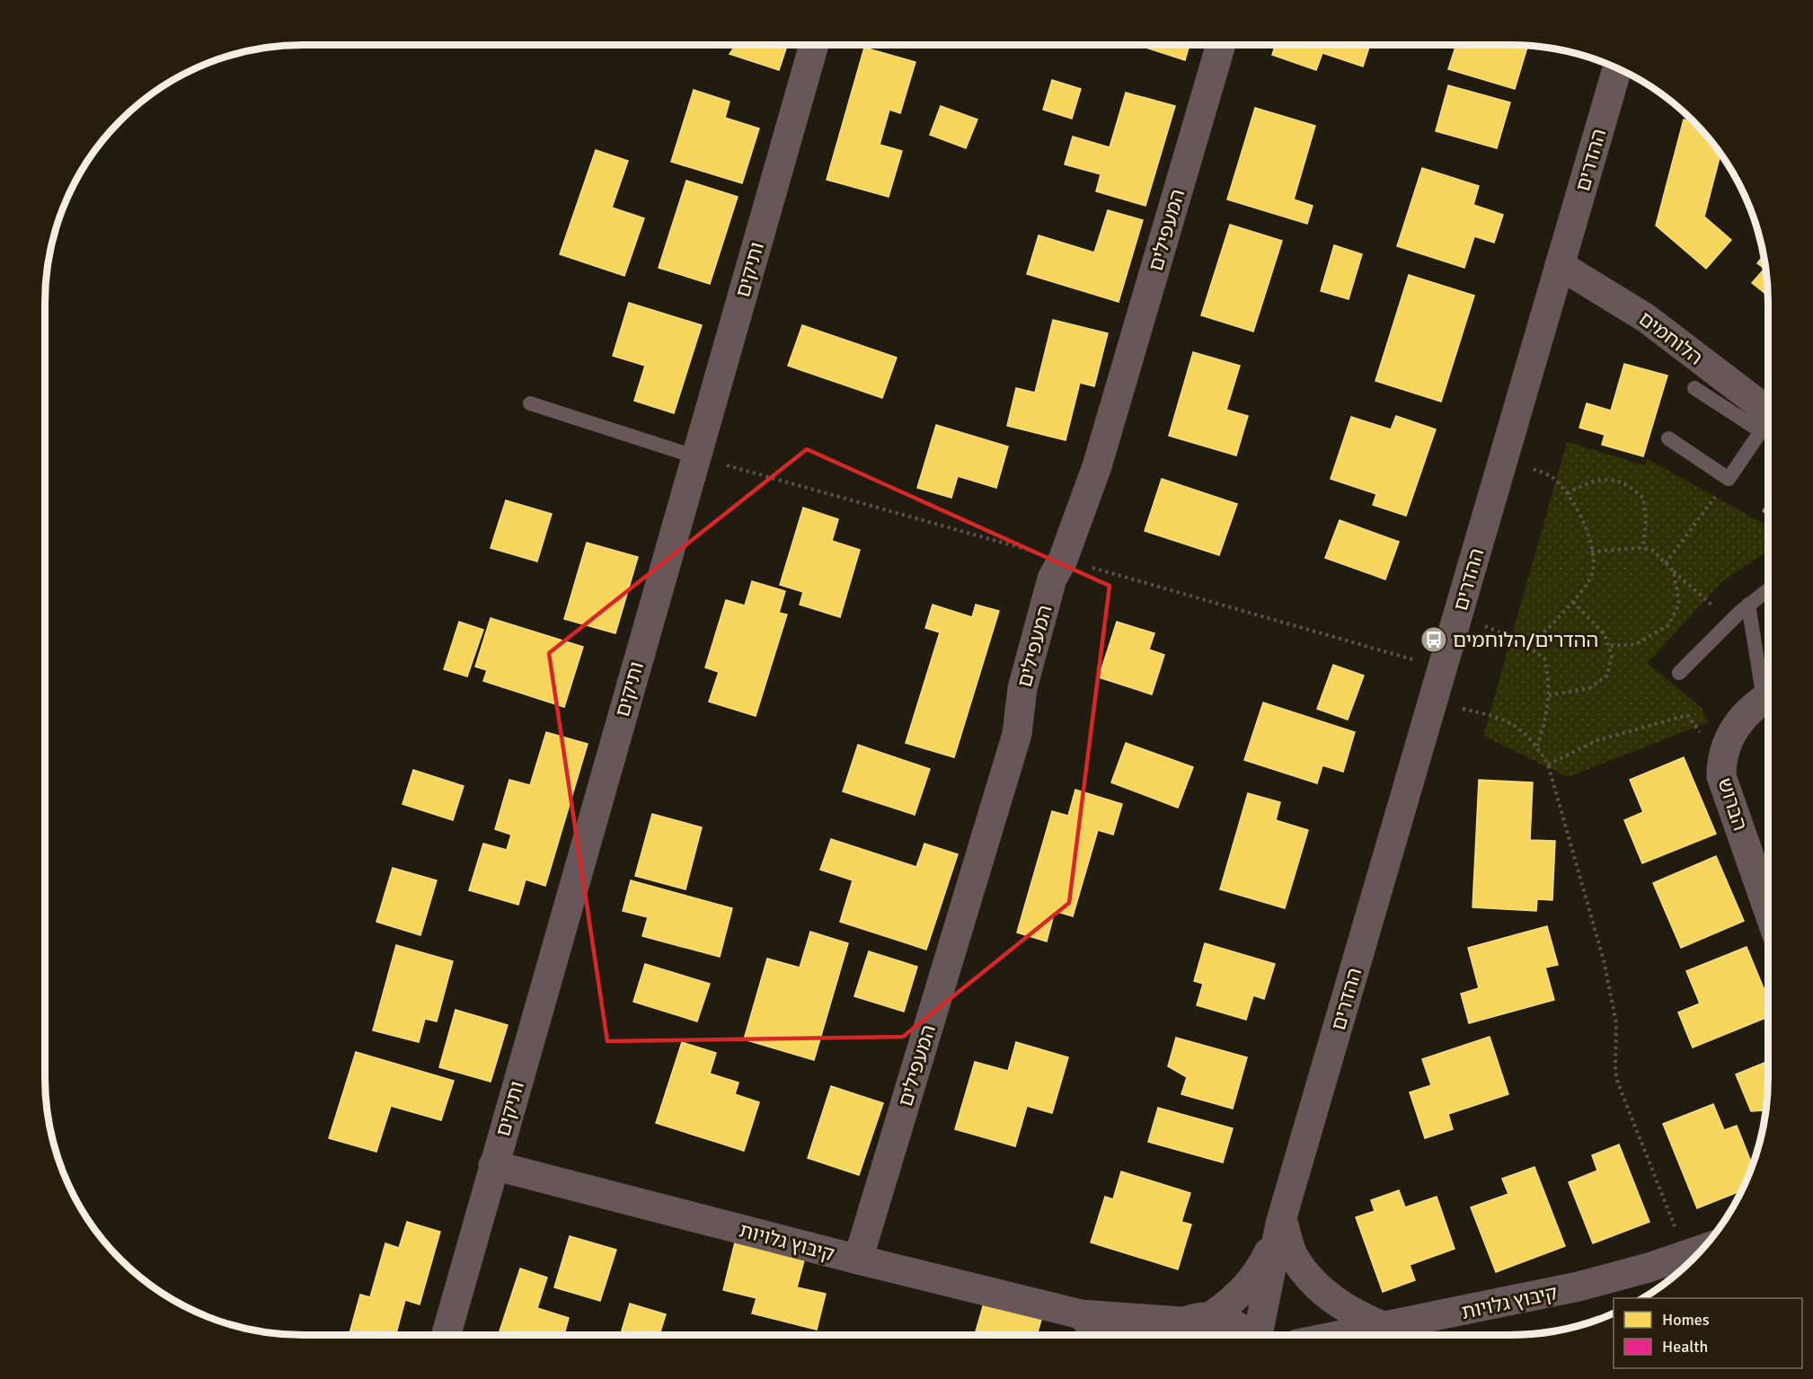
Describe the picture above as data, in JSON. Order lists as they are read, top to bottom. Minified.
{"streets":{"street":["ההדרים","המעפילים","ותיקים","הלוחמים","הברוש","קיבוץ גלויות"]},"crossings":[["ההדרים","הלוחמים"],["ההדרים","קיבוץ גלויות"],["המעפילים","קיבוץ גלויות"],["ותיקים","קיבוץ גלויות"]],"places":{"bus stop":["ההדרים/הלוחמים"]},"legend":["Homes","Health"]}
